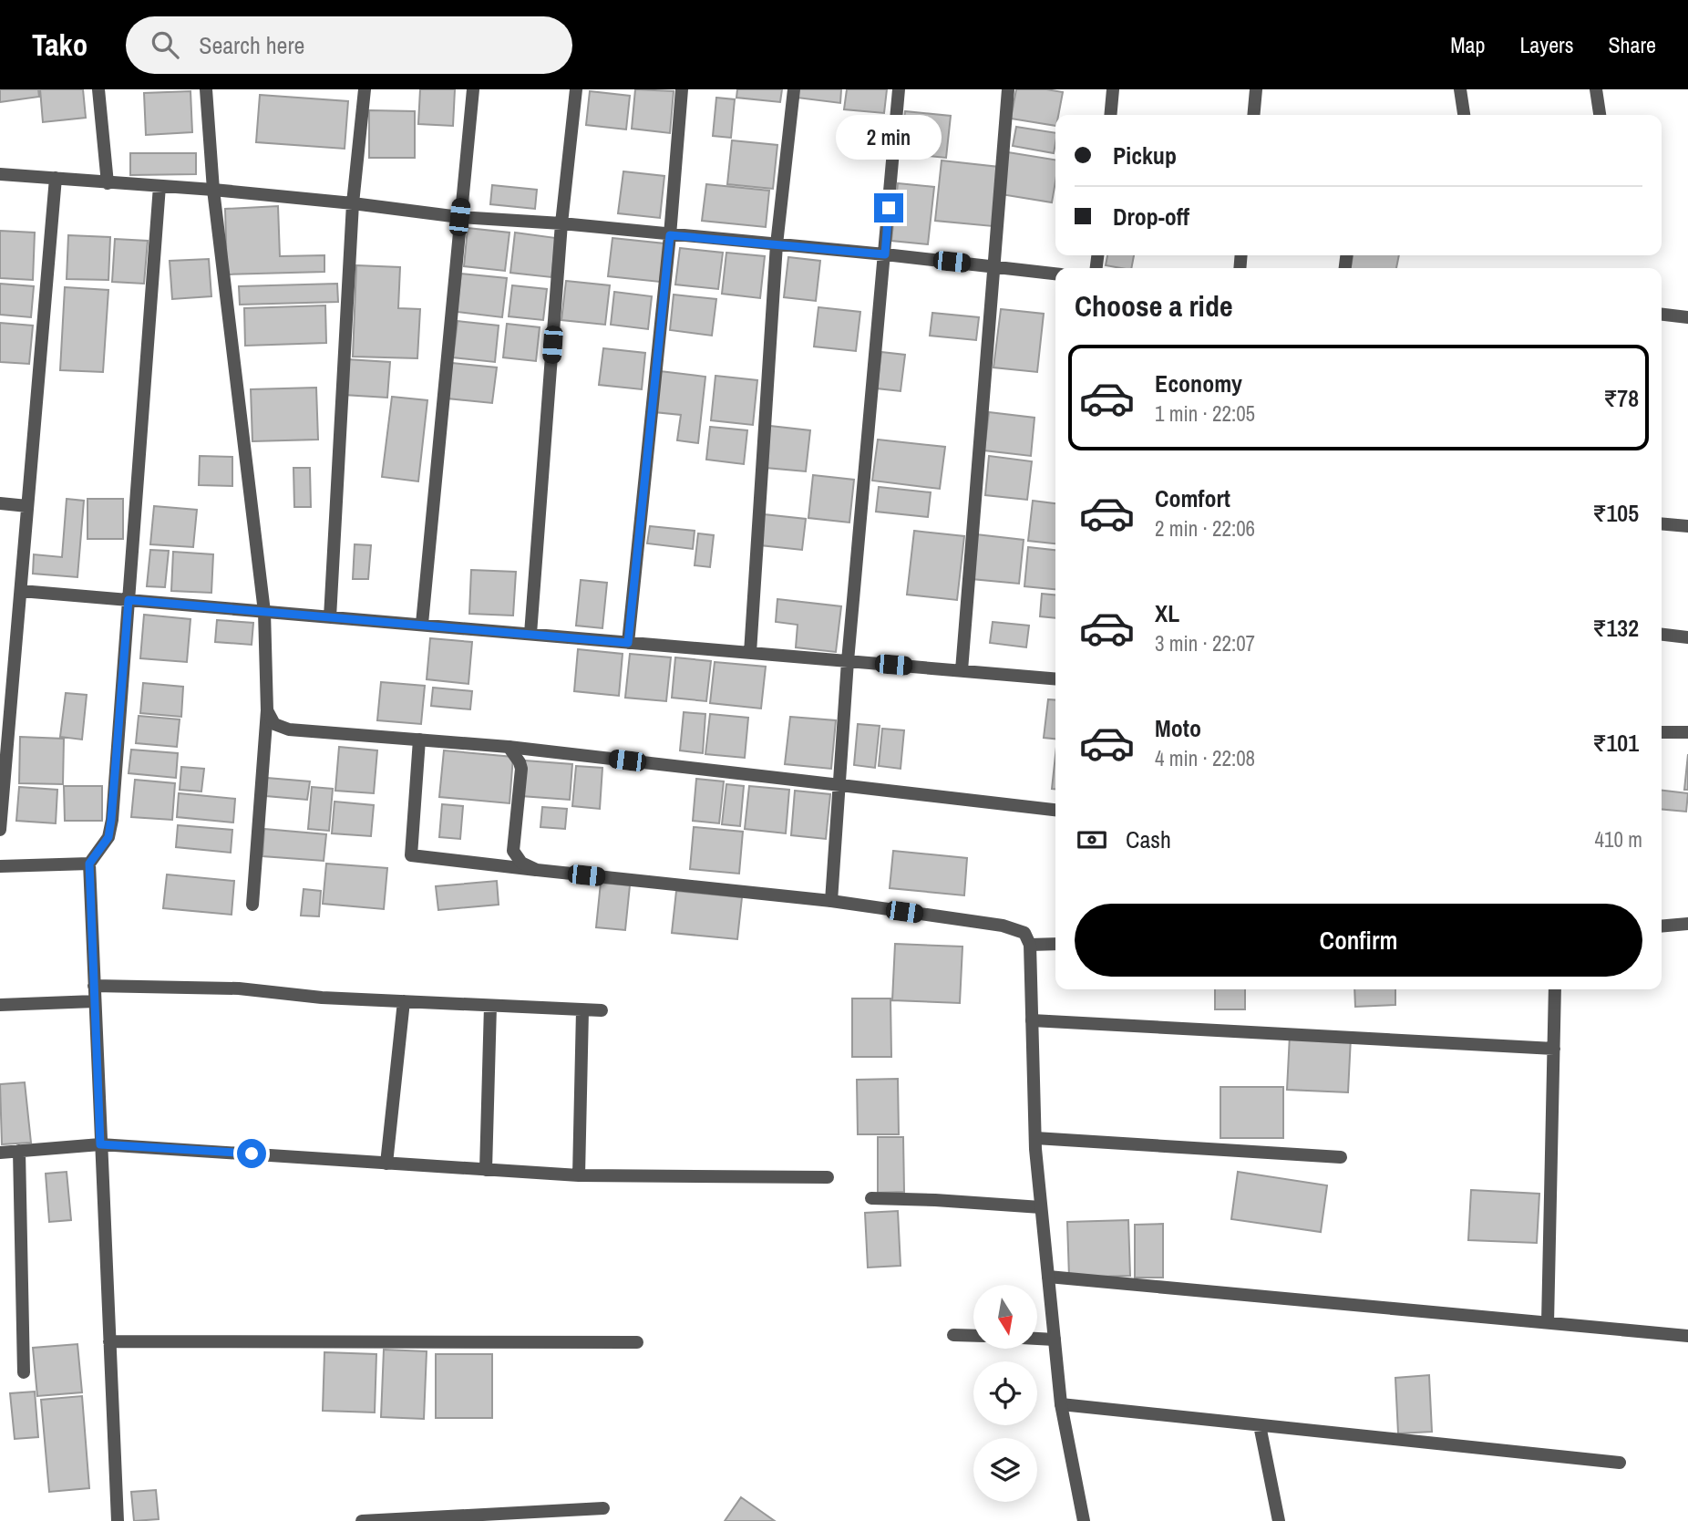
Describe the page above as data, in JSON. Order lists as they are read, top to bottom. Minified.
{"north":"bottom","page":{"header":"Tako","search":"Search here","nav":["Map","Layers","Share"],"bubble":"2 min","banner":["Pickup","Drop-off"],"heading":"Choose a ride","list":[{"name":"Economy","note":"1 min · 22:05","value":"₹78"},{"name":"Comfort","note":"2 min · 22:06","value":"₹105"},{"name":"XL","note":"3 min · 22:07","value":"₹132"},{"name":"Moto","note":"4 min · 22:08","value":"₹101"}],"pay":["Cash","410 m"],"buttons":"Confirm"}}
